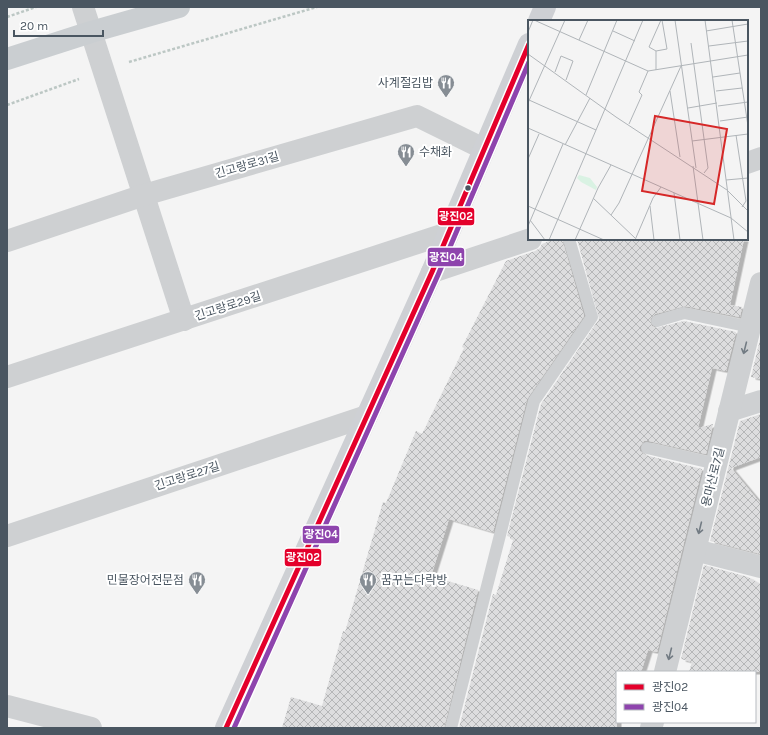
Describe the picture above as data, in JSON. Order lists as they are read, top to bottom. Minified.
{"streets":{"street":["긴고랑로31길","긴고랑로29길","긴고랑로27길","용마산로7길"]},"one_way":["용마산로7길"],"places":{"restaurant":["사계절김밥","수채화","민물장어전문점","꿈꾸는다락방"]},"lines":["transit line 광진02","transit line 광진04"],"legend":["광진02","광진04"],"scale_bar":"20 m"}
